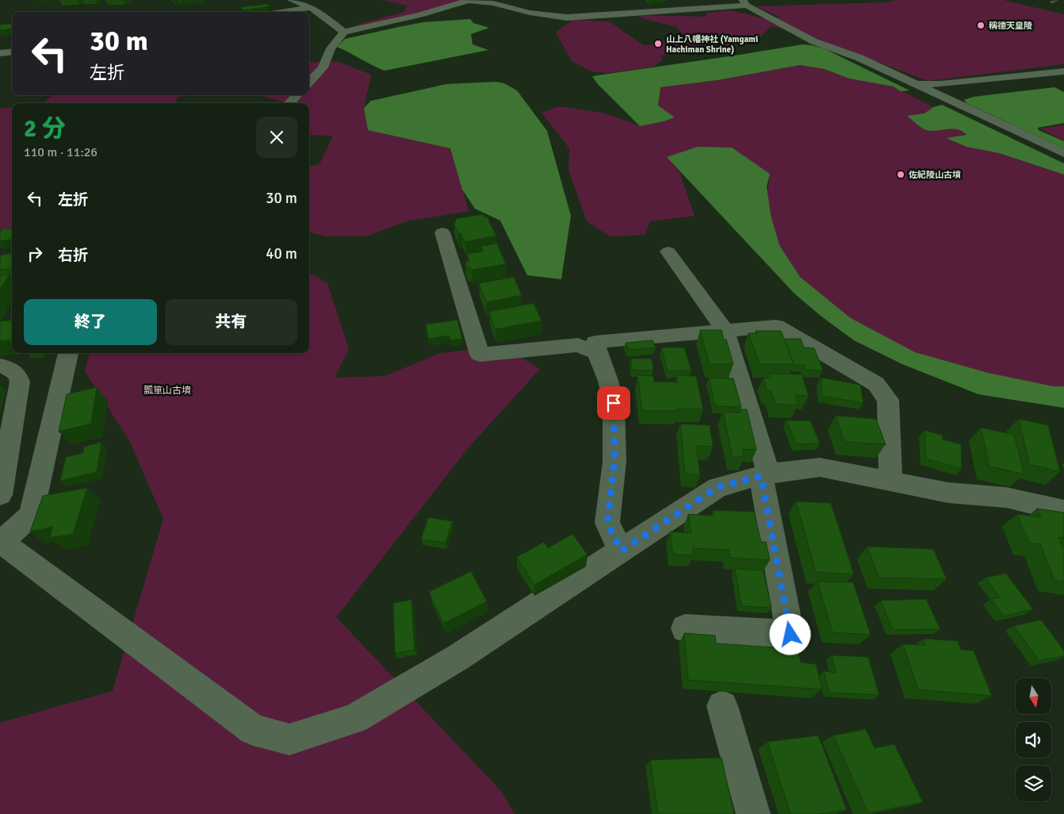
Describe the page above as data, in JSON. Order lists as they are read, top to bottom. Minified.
{"parks":["瓢箪山古墳"],"places":["稱德天皇陵","山上八幡神社 (Yamgami Hachiman Shrine)","佐紀陵山古墳"],"north":"bottom","page":{"turn":["30 m","左折"],"heading":["2 分","110 m · 11:26"],"list":[{"name":"左折","value":"30 m"},{"name":"右折","value":"40 m"}],"buttons":["終了","共有"]}}
